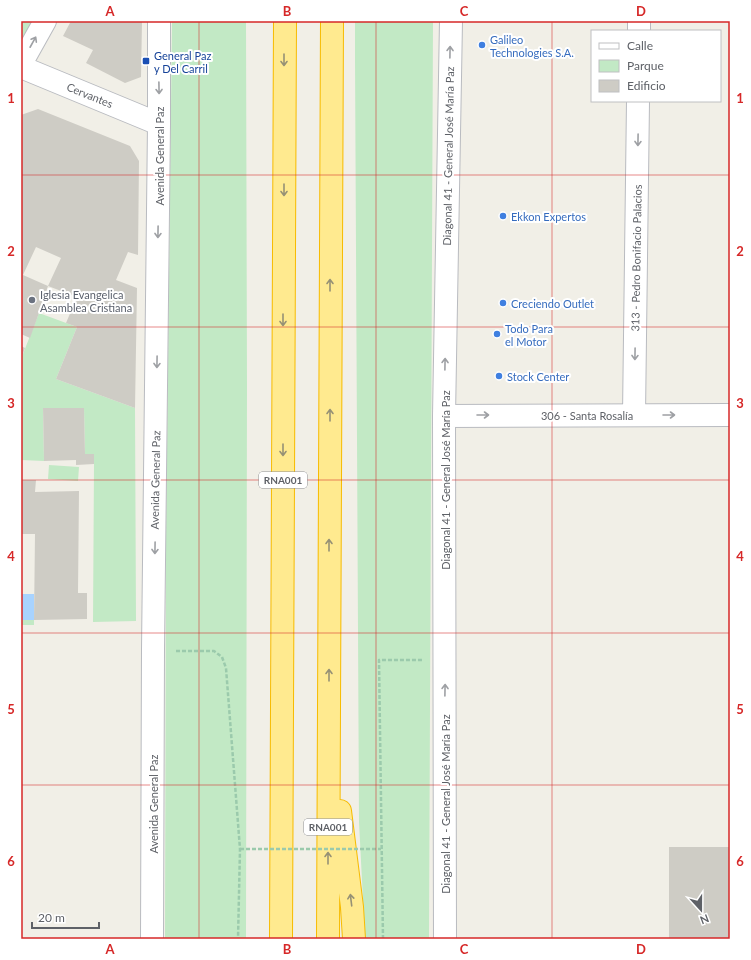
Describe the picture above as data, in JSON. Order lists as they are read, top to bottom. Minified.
{"streets":{"highway":["RNA001"],"street":["Cervantes","Avenida General Paz","Diagonal 41 - General José María Paz","313 - Pedro Bonifacio Palacios","306 - Santa Rosalía"]},"crossings":[["Cervantes","Avenida General Paz"],["Diagonal 41 - General José María Paz","306 - Santa Rosalía"],["313 - Pedro Bonifacio Palacios","306 - Santa Rosalía"]],"one_way":["Avenida General Paz","Diagonal 41 - General José María Paz","313 - Pedro Bonifacio Palacios","306 - Santa Rosalía"],"places":{"other":["Galileo Technologies S.A.","Ekkon Expertos","Iglesia Evangelica Asamblea Cristiana","Creciendo Outlet","Todo Para el Motor","Stock Center"],"transit":["General Paz y Del Carril"]},"legend":["Calle","Parque","Edificio"],"scale_bar":"20 m","north":"bottom","grid":{"columns":["A","B","C","D"],"rows":["1","2","3","4","5","6"]}}
